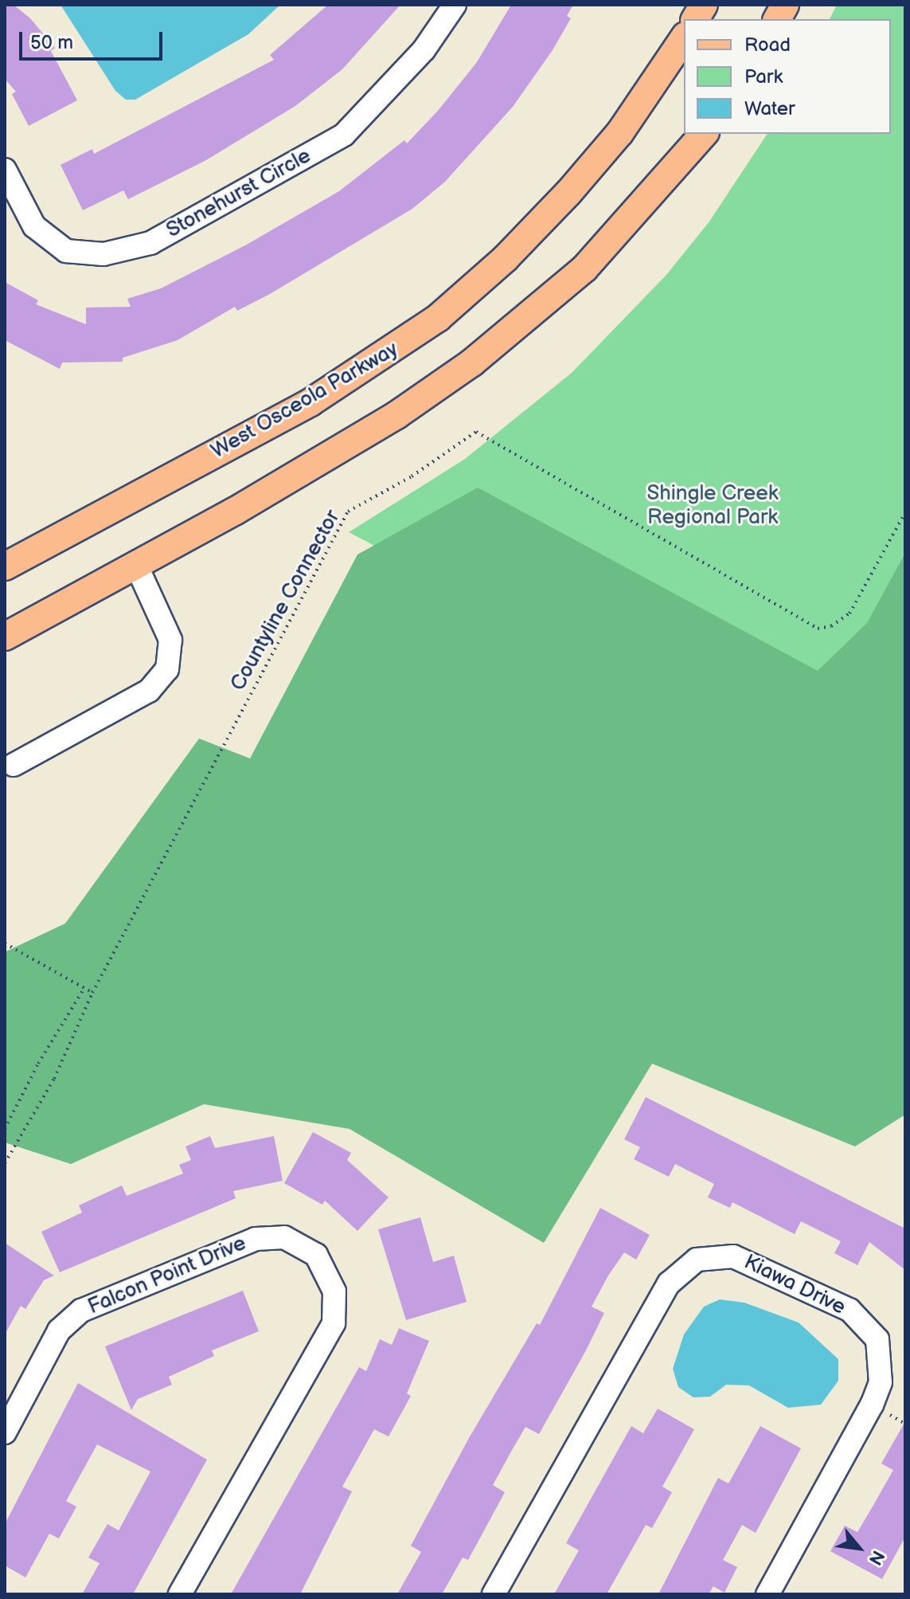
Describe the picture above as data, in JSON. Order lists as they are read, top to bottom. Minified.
{"streets":{"main road":["West Osceola Parkway"],"street":["Stonehurst Circle","Falcon Point Drive","Kiawa Drive"],"path":["Countyline Connector"]},"parks":["Shingle Creek Regional Park"],"legend":["Road","Park","Water"],"scale_bar":"50 m","north":"bottom right"}
